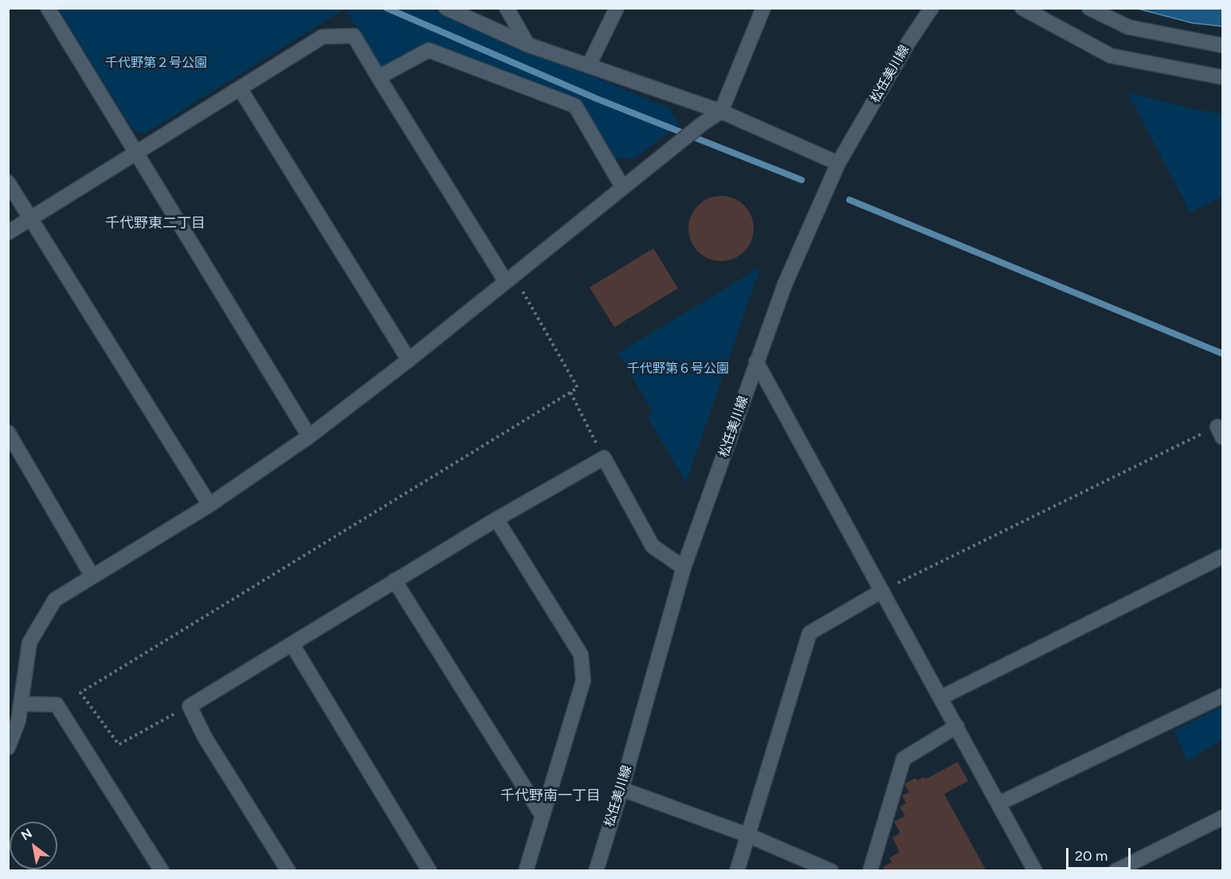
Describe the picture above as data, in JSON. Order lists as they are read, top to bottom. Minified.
{"streets":{"street":["松任美川線"]},"districts":["千代野東二丁目","千代野南一丁目"],"parks":["千代野第２号公園","千代野第６号公園"],"scale_bar":"20 m","north":"top left"}
